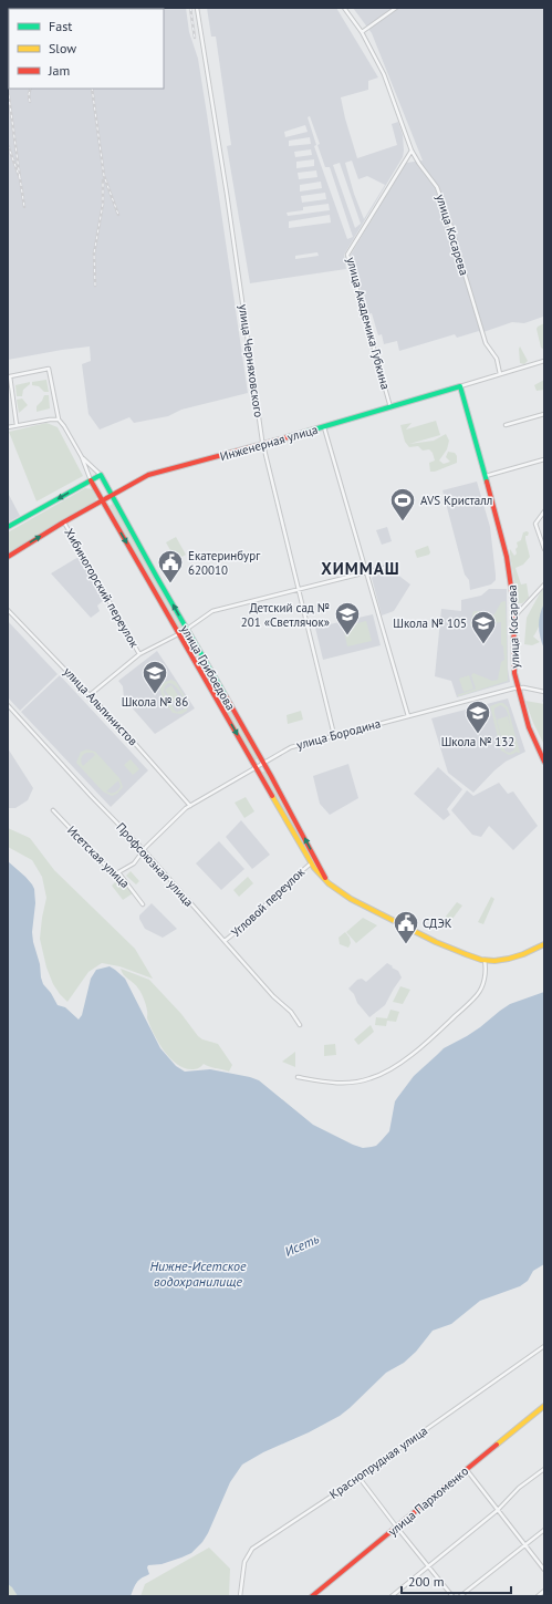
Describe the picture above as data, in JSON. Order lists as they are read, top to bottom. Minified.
{"streets":{"main road":["улица Косарева","Инженерная улица","улица Грибоедова","улица Пархоменко"],"street":["улица Академика Губкина","улица Черняховского","Хибиногорский переулок","улица Альпинистов","улица Бородина","Исетская улица","Профсоюзная улица","Угловой переулок","Краснопрудная улица"]},"crossings":[["улица Косарева","улица Академика Губкина"],["улица Косарева","Инженерная улица"],["улица Косарева","улица Бородина"],["улица Академика Губкина","Инженерная улица"],["улица Черняховского","Инженерная улица"],["улица Черняховского","улица Бородина"],["Инженерная улица","Хибиногорский переулок"],["Инженерная улица","улица Грибоедова"],["улица Грибоедова","улица Бородина"],["улица Грибоедова","Угловой переулок"],["улица Альпинистов","улица Бородина"],["улица Бородина","Исетская улица"],["улица Бородина","Профсоюзная улица"],["Профсоюзная улица","Угловой переулок"]],"districts":["ХИММАШ"],"water":["Исеть","Нижне-Исетское водохранилище"],"places":{"sports":["AVS Кристалл"],"public building":["Екатеринбург 620010","СДЭК"],"school or university":["Детский сад № 201 «Светлячок»","Школа № 105","Школа № 86","Школа № 132"]},"legend":["Fast","Slow","Jam"],"scale_bar":"200 m"}
